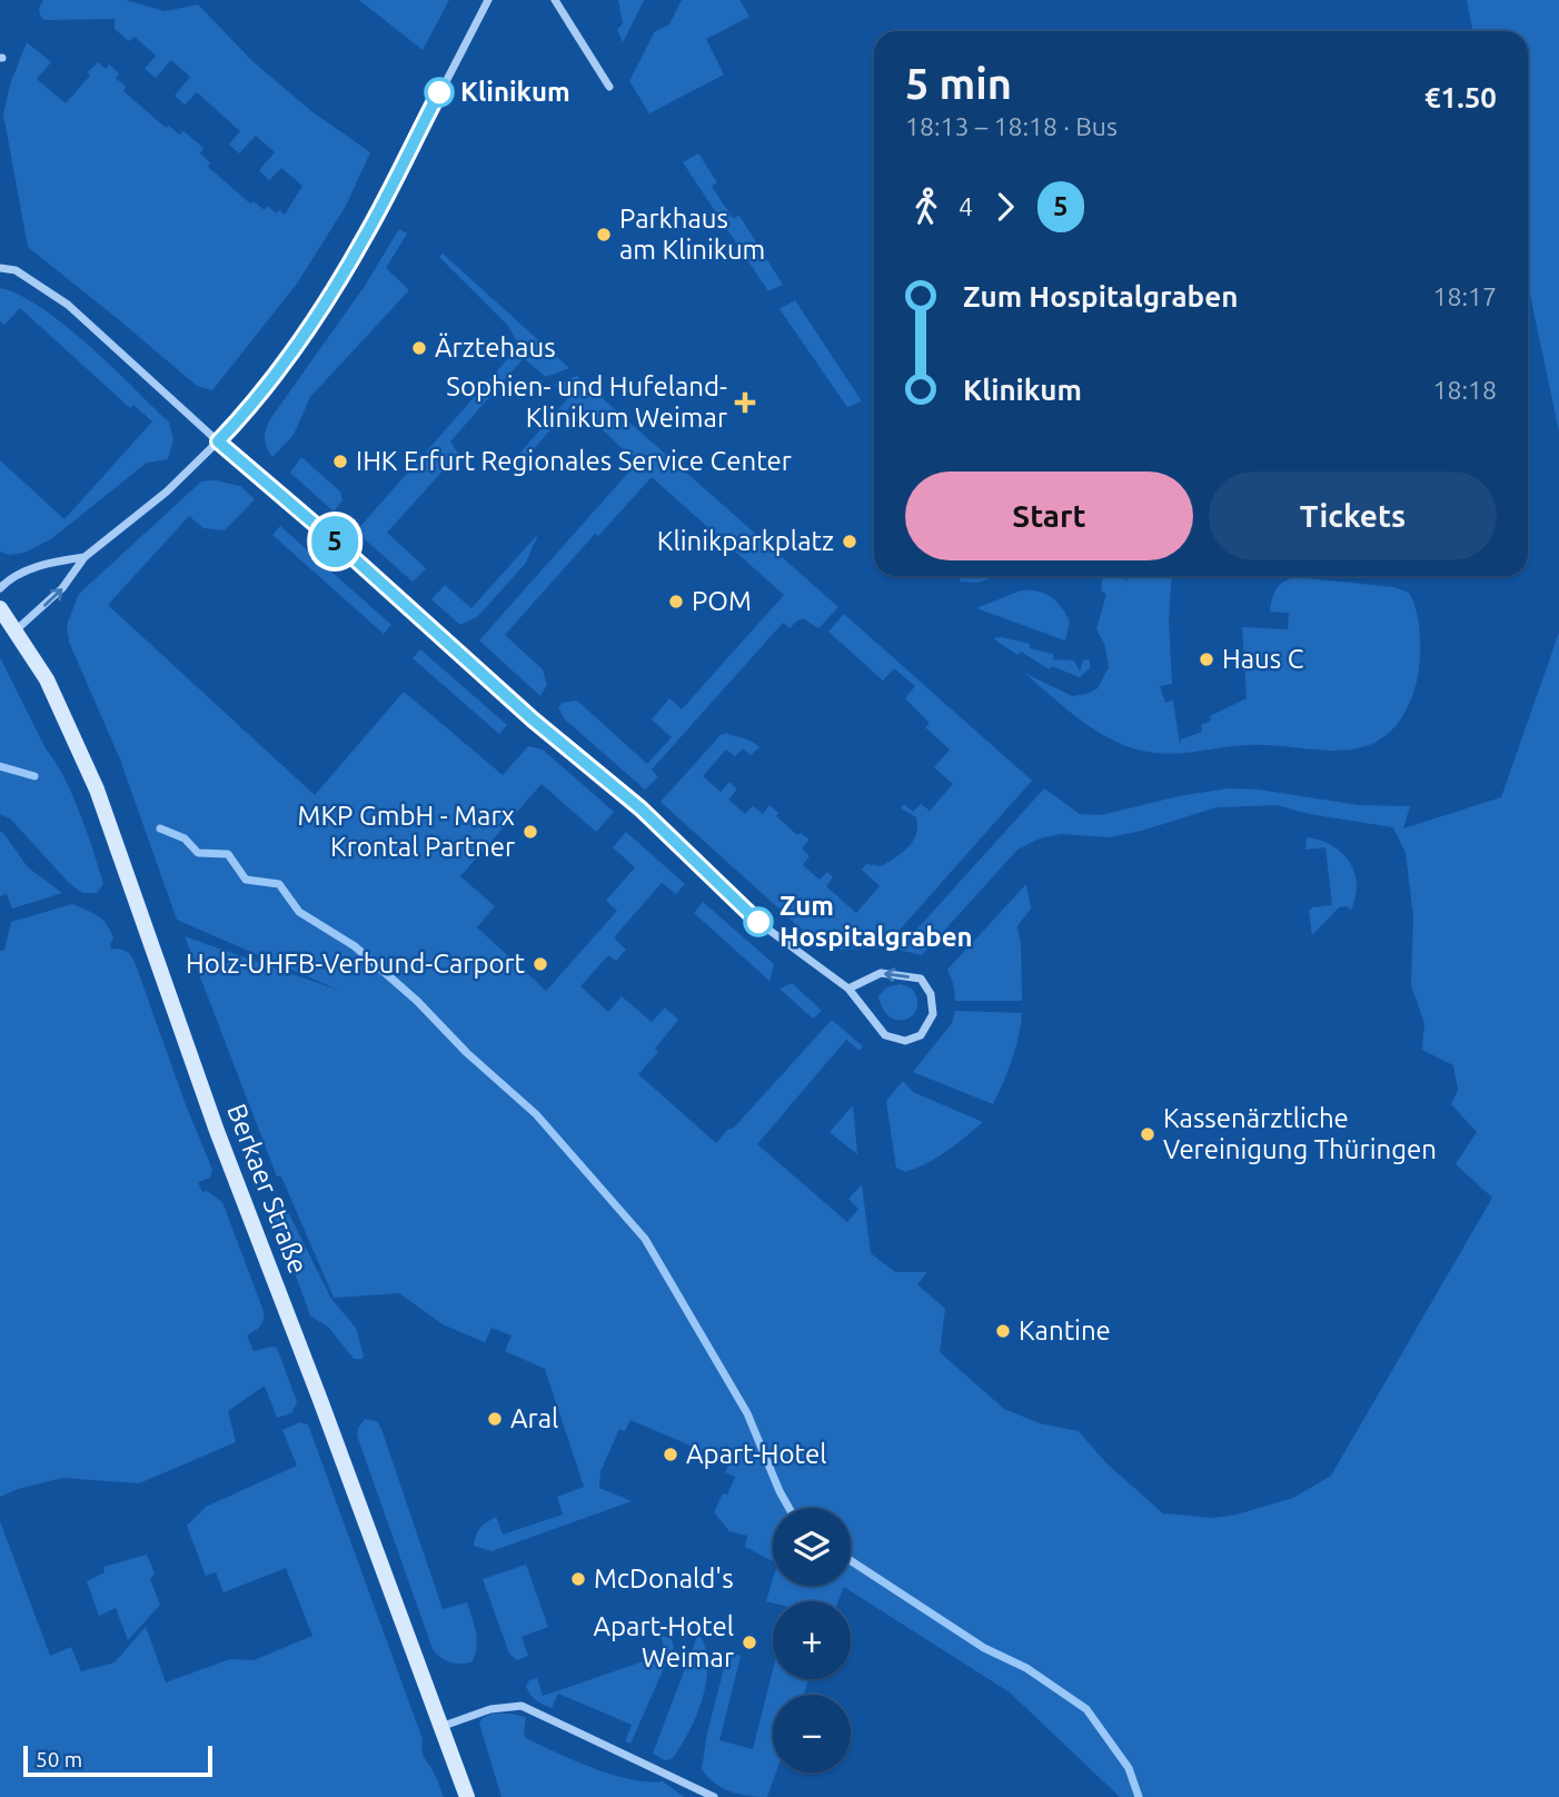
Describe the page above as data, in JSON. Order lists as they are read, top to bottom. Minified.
{"streets":{"main road":["Berkaer Straße"]},"places":{"other":["Klinikum","Parkhaus am Klinikum","Ärztehaus","IHK Erfurt Regionales Service Center","Klinikparkplatz","POM","Haus C","MKP GmbH - Marx Krontal Partner","Zum Hospitalgraben","Holz-UHFB-Verbund-Carport","Kassenärztliche Vereinigung Thüringen","Kantine","Aral","Apart-Hotel","McDonald's","Apart-Hotel Weimar"],"health":["Sophien- und Hufeland- Klinikum Weimar"]},"lines":["bus line 5"],"scale_bar":"50 m","page":{"on_map":"5","heading":["5 min","18:13 – 18:18 · Bus","€1.50"],"legs":["4","5"],"list":[{"name":"Zum Hospitalgraben","value":"18:17"},{"name":"Klinikum","value":"18:18"}],"buttons":["Start","Tickets"],"map_buttons":["+","−"],"scale":"50 m"}}
